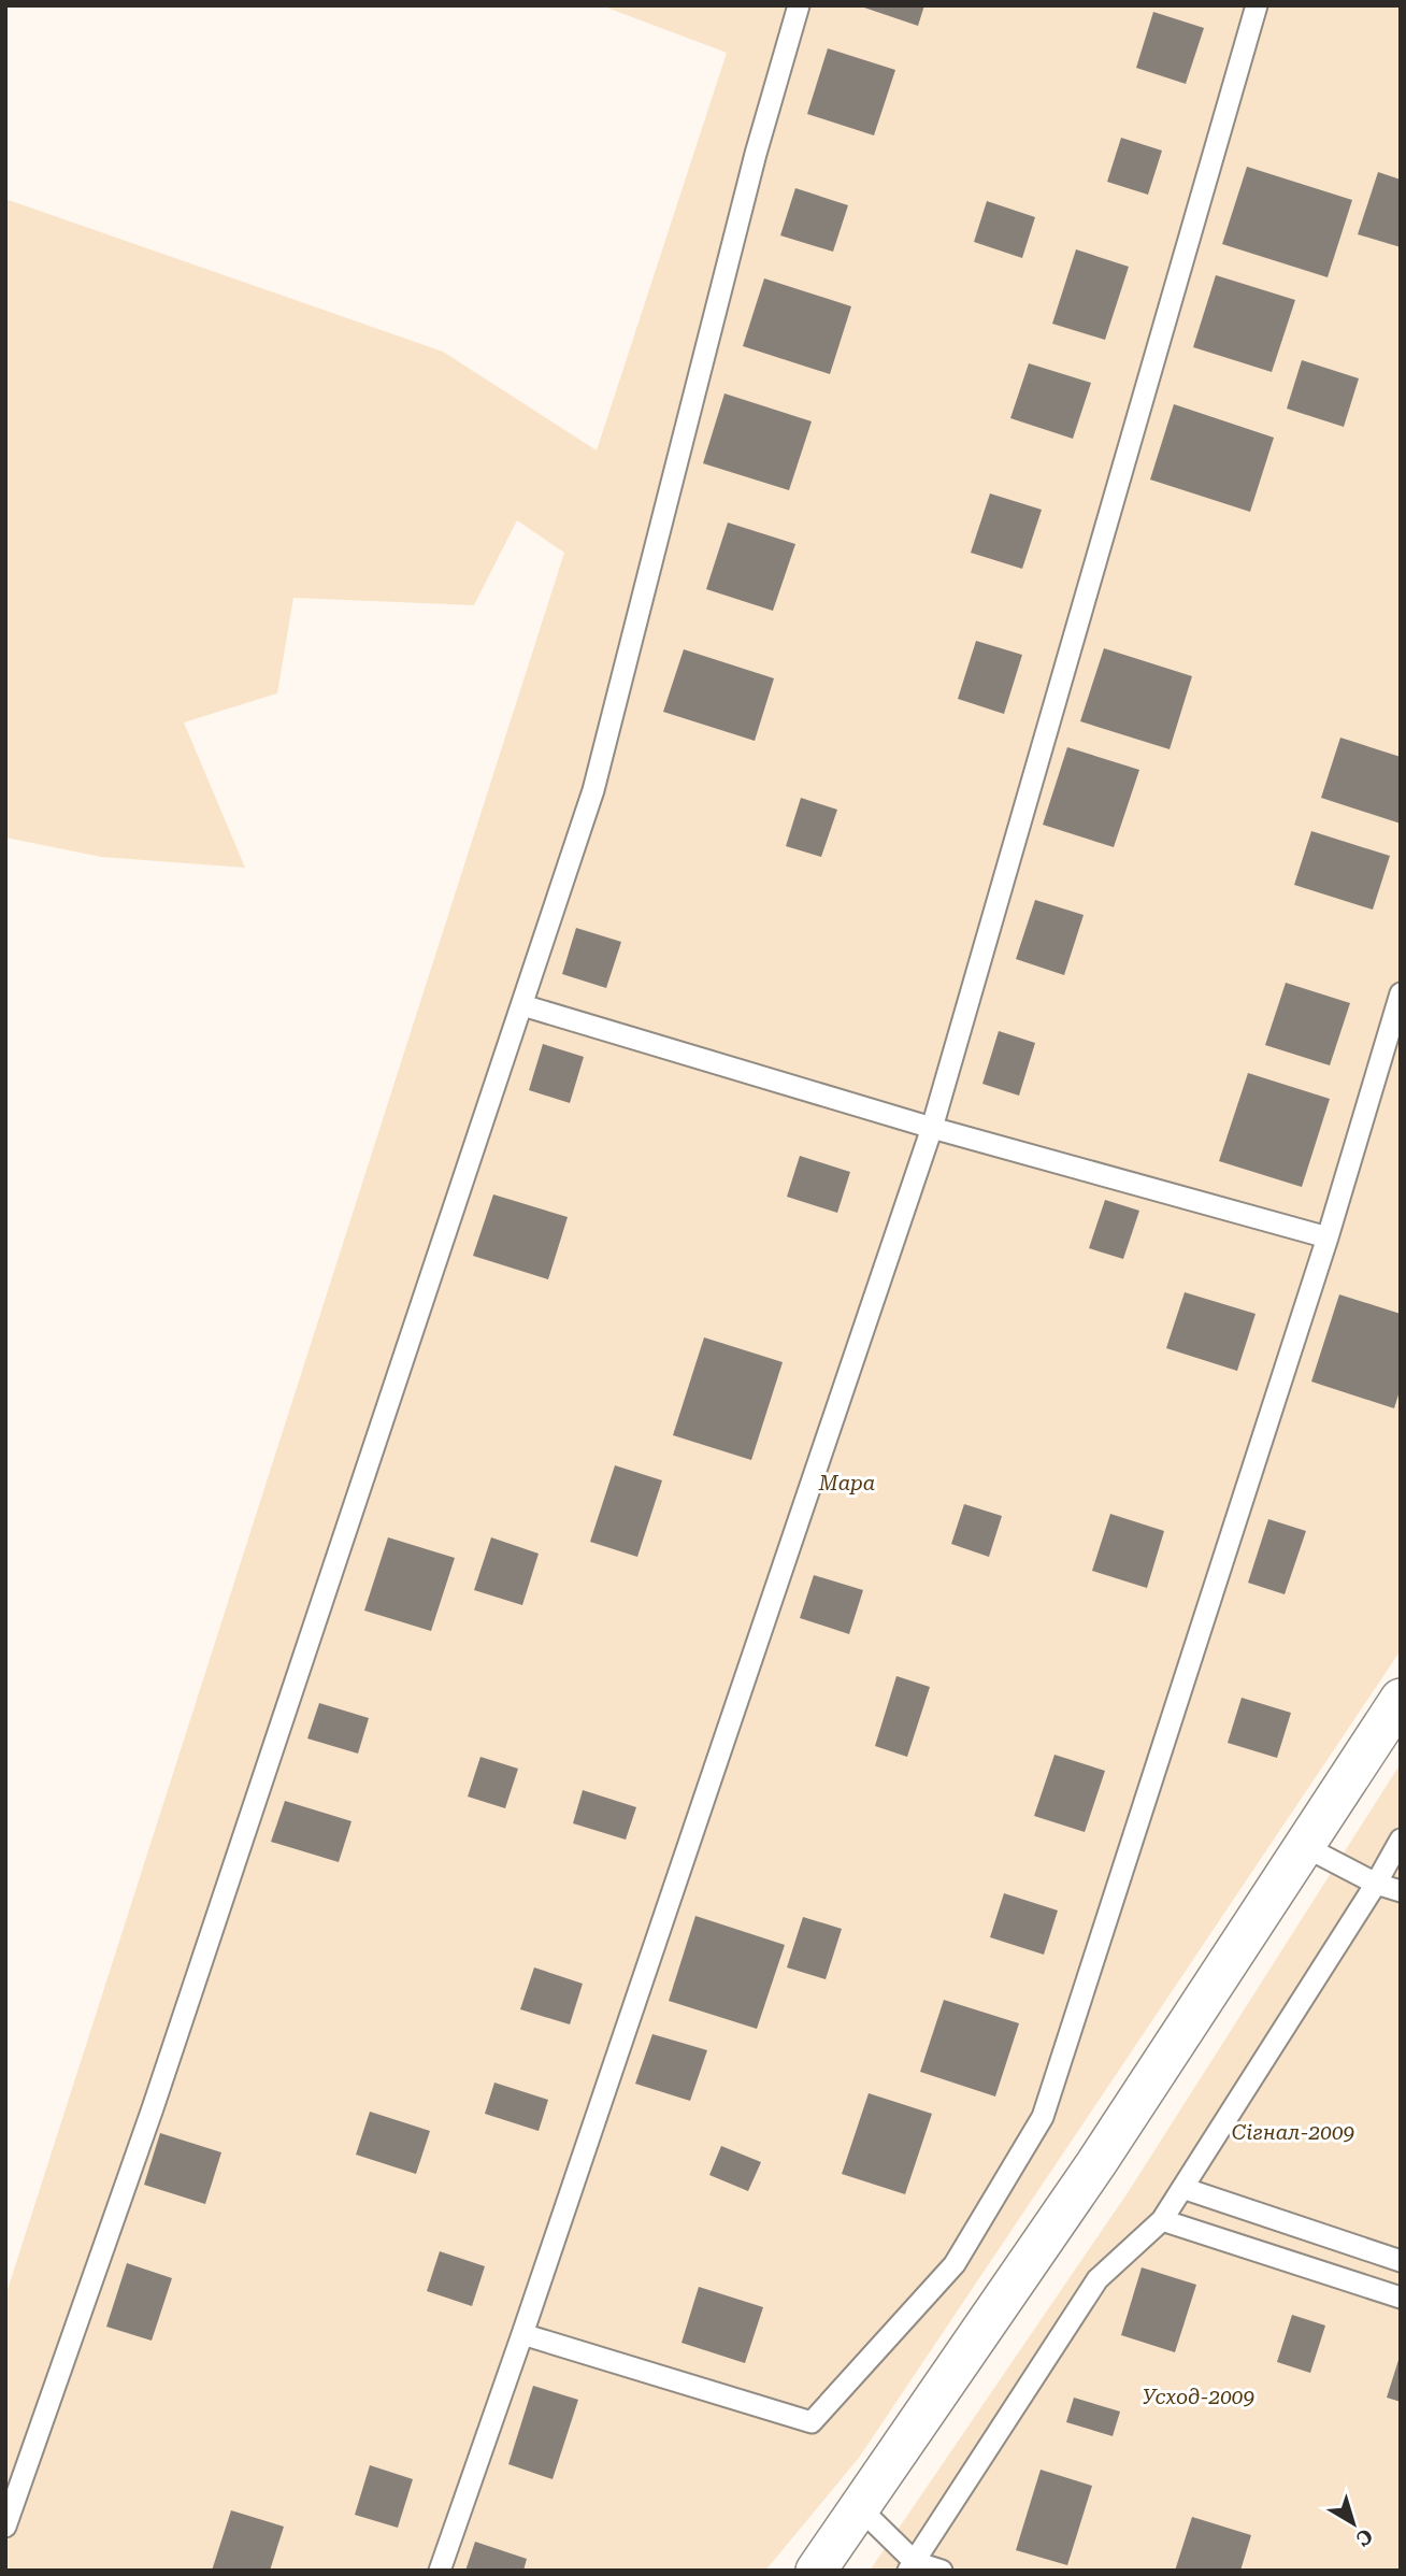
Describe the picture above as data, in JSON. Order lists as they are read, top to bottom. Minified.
{"parks":["Мара","Сігнал-2009","Усход-2009"],"north":"bottom right"}
